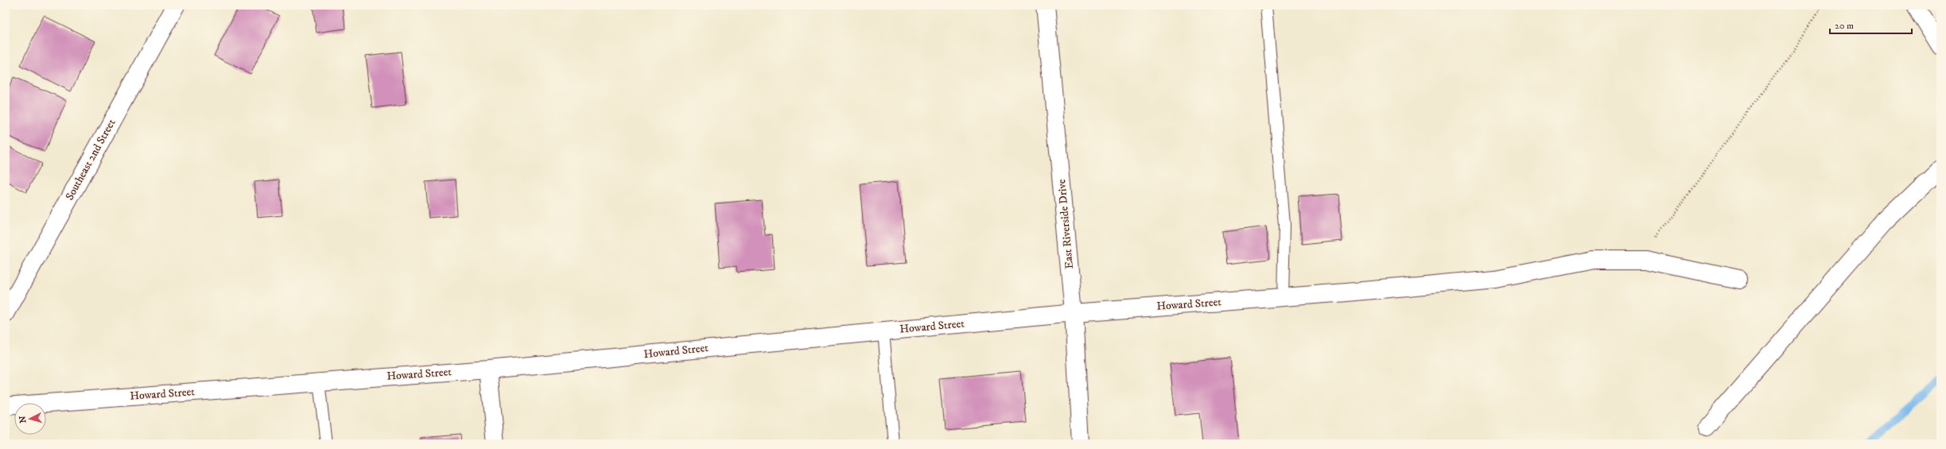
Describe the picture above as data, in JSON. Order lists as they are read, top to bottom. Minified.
{"streets":{"street":["Southeast 2nd Street","East Riverside Drive","Howard Street"]},"crossings":[["East Riverside Drive","Howard Street"]],"scale_bar":"20 m","north":"left"}
